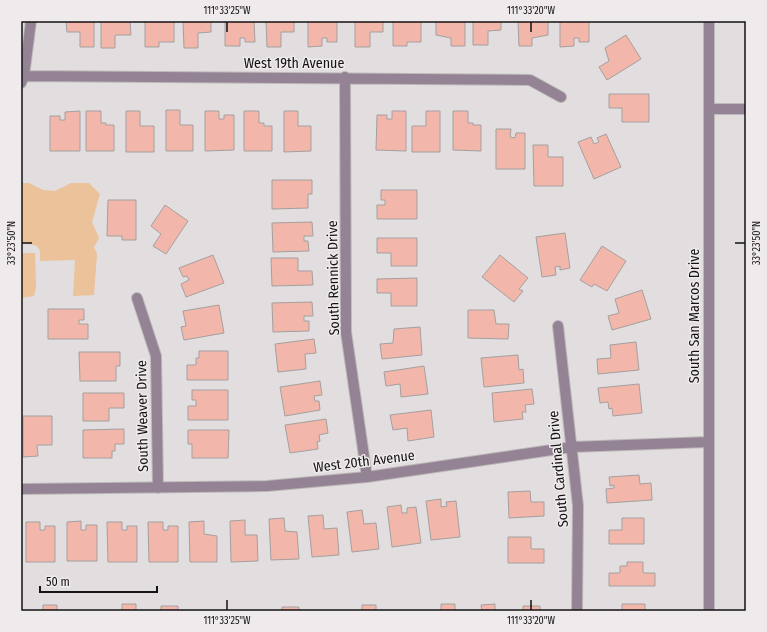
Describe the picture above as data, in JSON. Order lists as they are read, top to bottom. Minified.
{"streets":{"street":["West 19th Avenue","South Rennick Drive","South San Marcos Drive","South Weaver Drive","West 20th Avenue","South Cardinal Drive"]},"crossings":[["West 19th Avenue","South Rennick Drive"],["South Rennick Drive","West 20th Avenue"],["South San Marcos Drive","West 20th Avenue"],["South Weaver Drive","West 20th Avenue"],["West 20th Avenue","South Cardinal Drive"]],"scale_bar":"50 m","coordinates":["111°33'25\"W","111°33'20\"W","33°23'50\"N"]}
